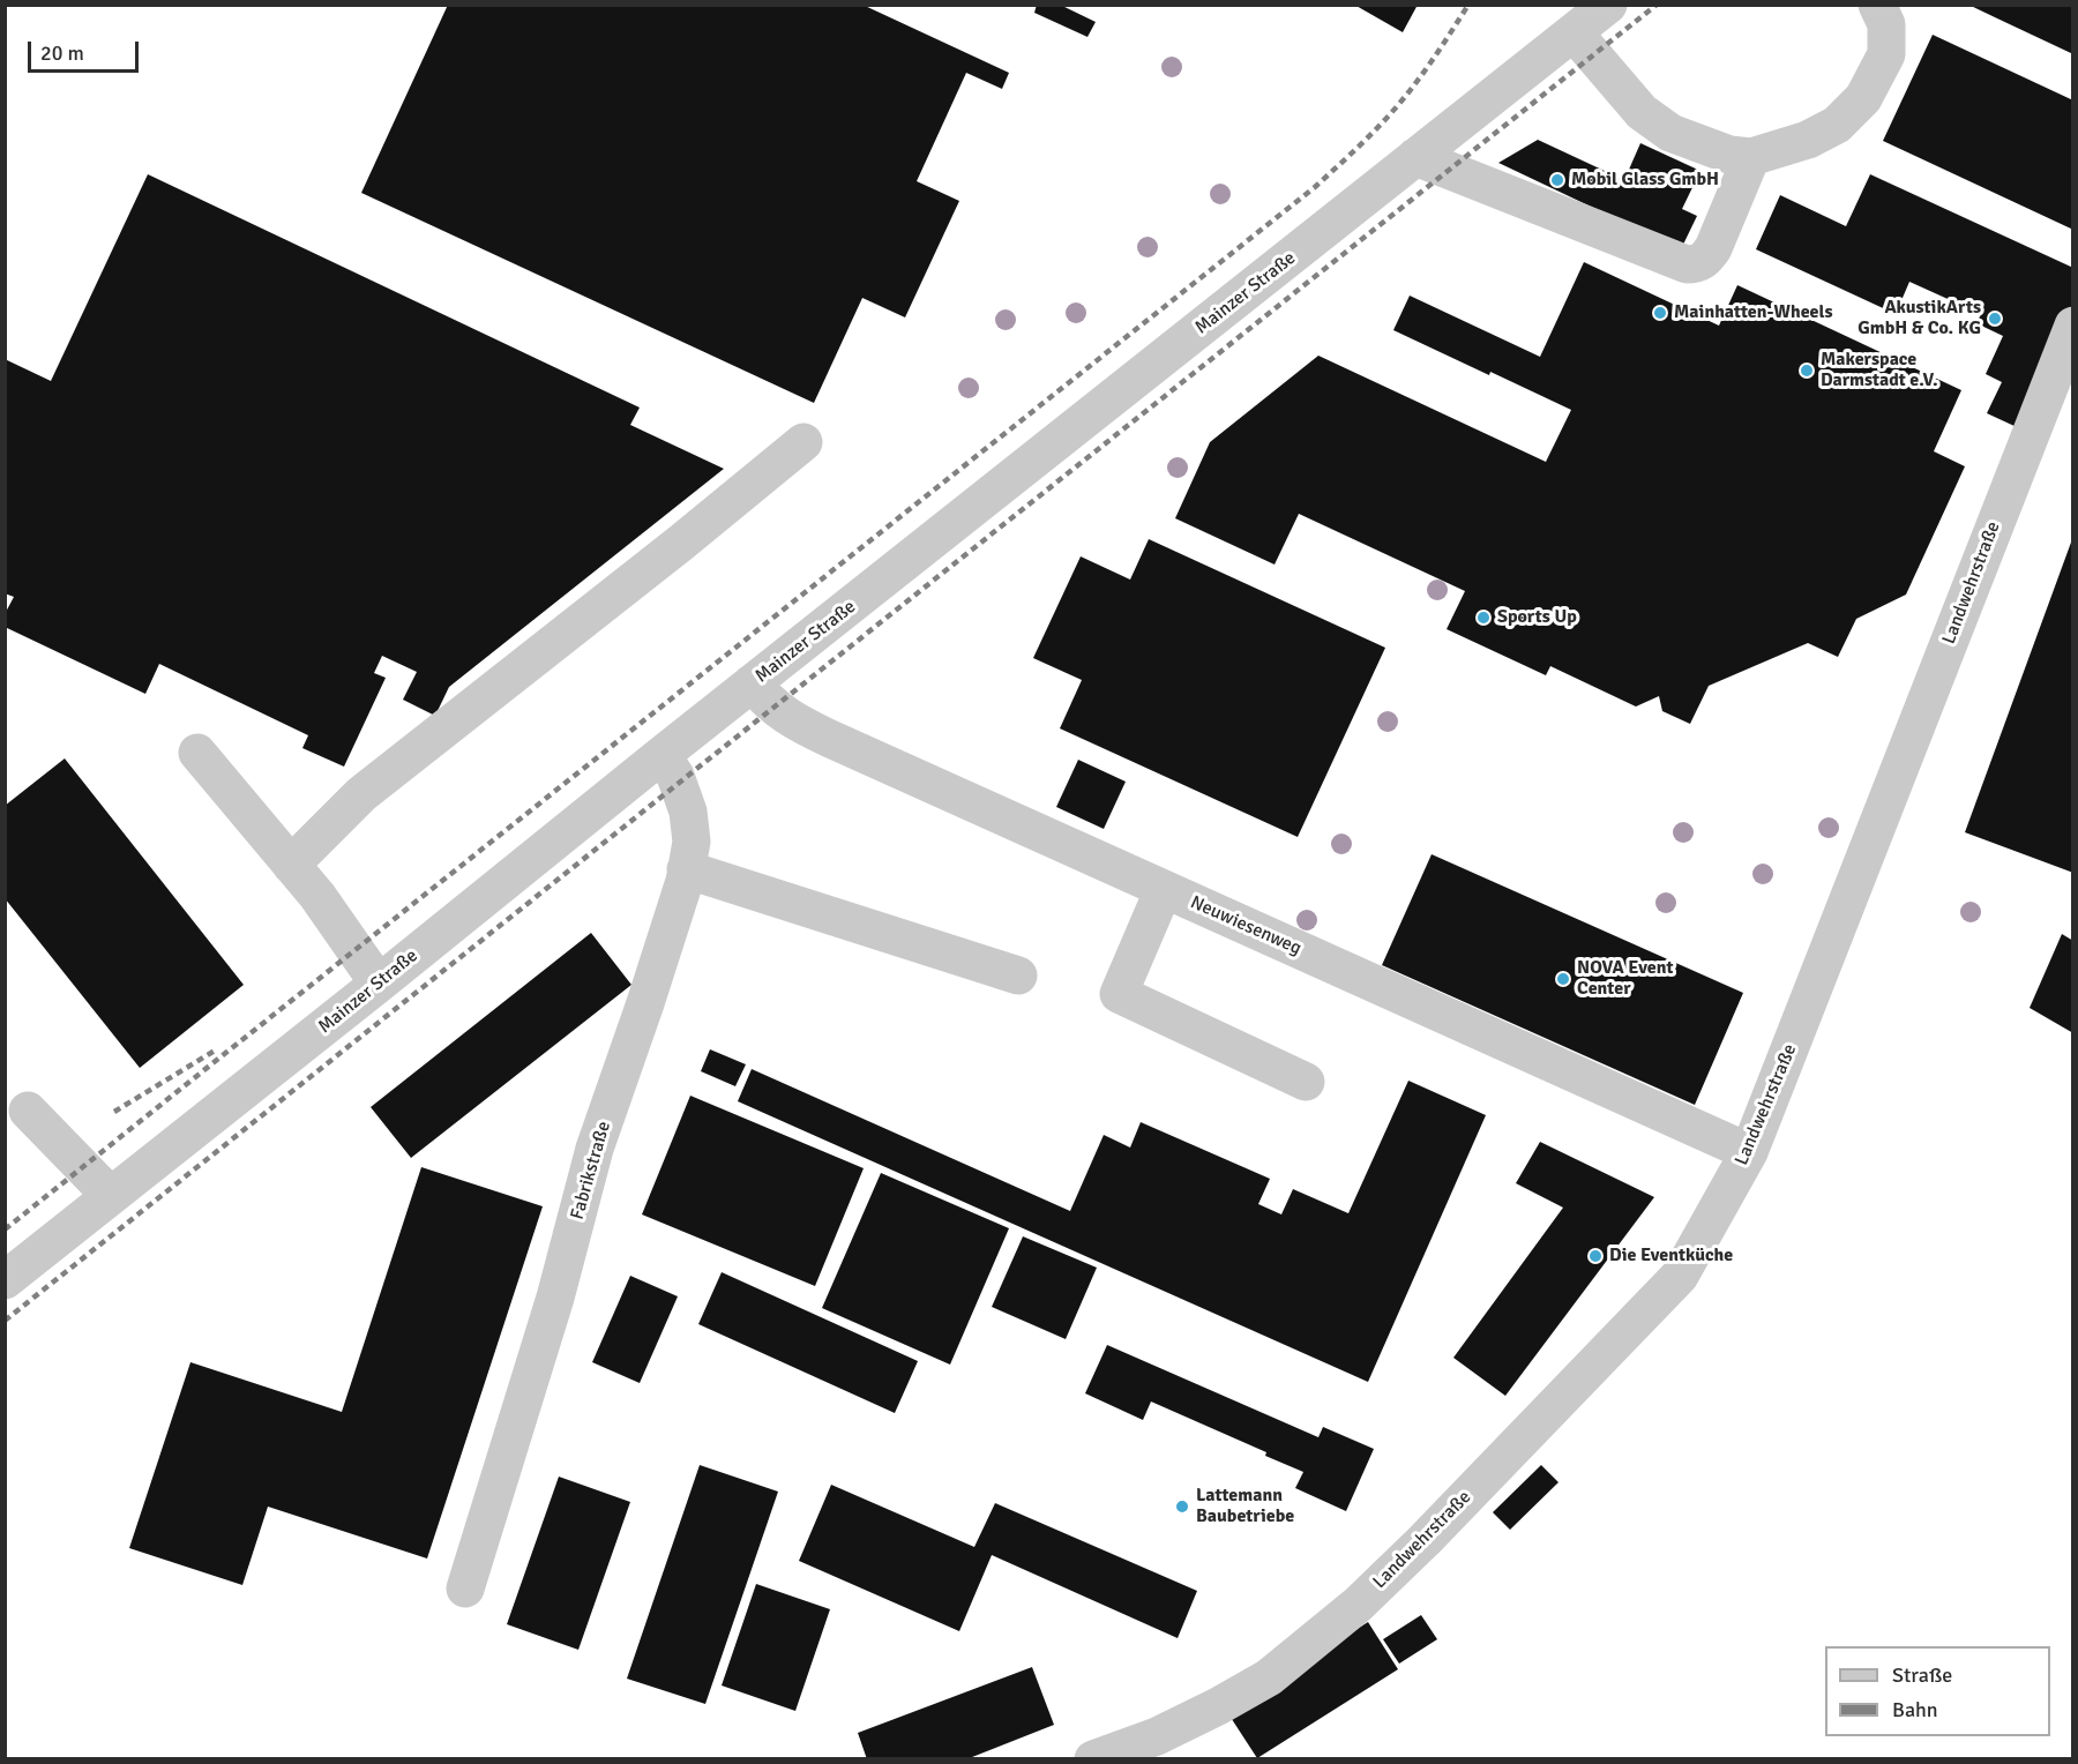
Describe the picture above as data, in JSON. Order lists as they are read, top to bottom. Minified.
{"streets":{"street":["Mainzer Straße","Landwehrstraße","Neuwiesenweg","Fabrikstraße"]},"crossings":[["Mainzer Straße","Neuwiesenweg"],["Mainzer Straße","Fabrikstraße"],["Landwehrstraße","Neuwiesenweg"]],"places":["Mobil Glass GmbH","Mainhatten-Wheels","AkustikArts GmbH & Co. KG","Makerspace Darmstadt e.V.","Sports Up","NOVA Event Center","Die Eventküche","Lattemann Baubetriebe"],"legend":["Straße","Bahn"],"scale_bar":"20 m"}
